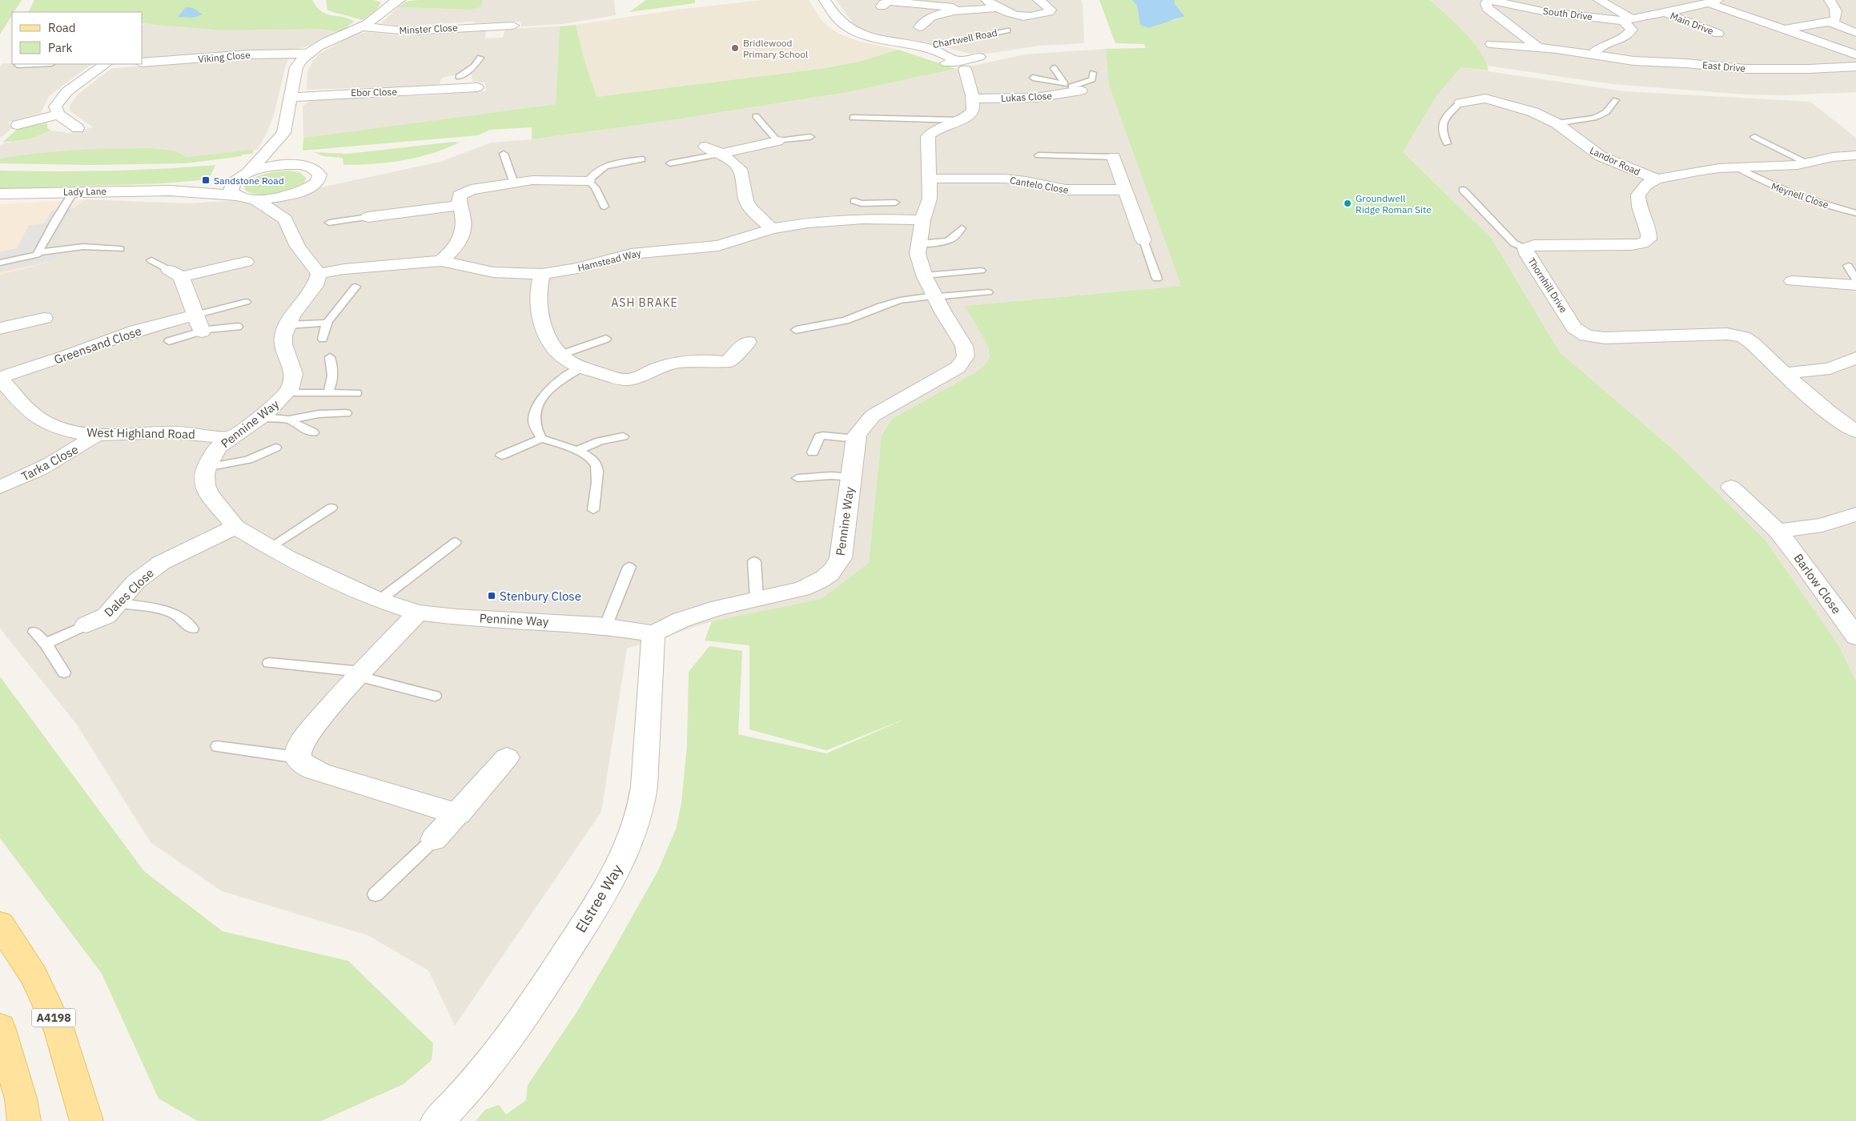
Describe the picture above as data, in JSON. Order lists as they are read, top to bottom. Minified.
{"streets":{"main road":["A4198"],"street":["South Drive","Main Drive","Minster Close","Chartwell Road","Viking Close","East Drive","Ebor Close","Lukas Close","Landor Road","Cantelo Close","Lady Lane","Hamstead Way","Thornhill Drive","Greensand Close","Pennine Way","West Highland Road","Tarka Close","Barlow Close","Dales Close","Elstree Way"],"lane":["Meynell Close"]},"crossings":[["South Drive","Main Drive"],["South Drive","East Drive"],["Landor Road","Thornhill Drive"],["Cantelo Close","Pennine Way"],["Meynell Close","Thornhill Drive"],["Hamstead Way","Pennine Way"],["Greensand Close","West Highland Road"],["Pennine Way","West Highland Road"],["Pennine Way","Dales Close"],["Pennine Way","Elstree Way"],["West Highland Road","Tarka Close"]],"districts":["ASH BRAKE"],"places":{"other":["Bridlewood Primary School","Groundwell Ridge Roman Site"],"transit":["Sandstone Road","Stenbury Close"]},"legend":["Road","Park"]}
